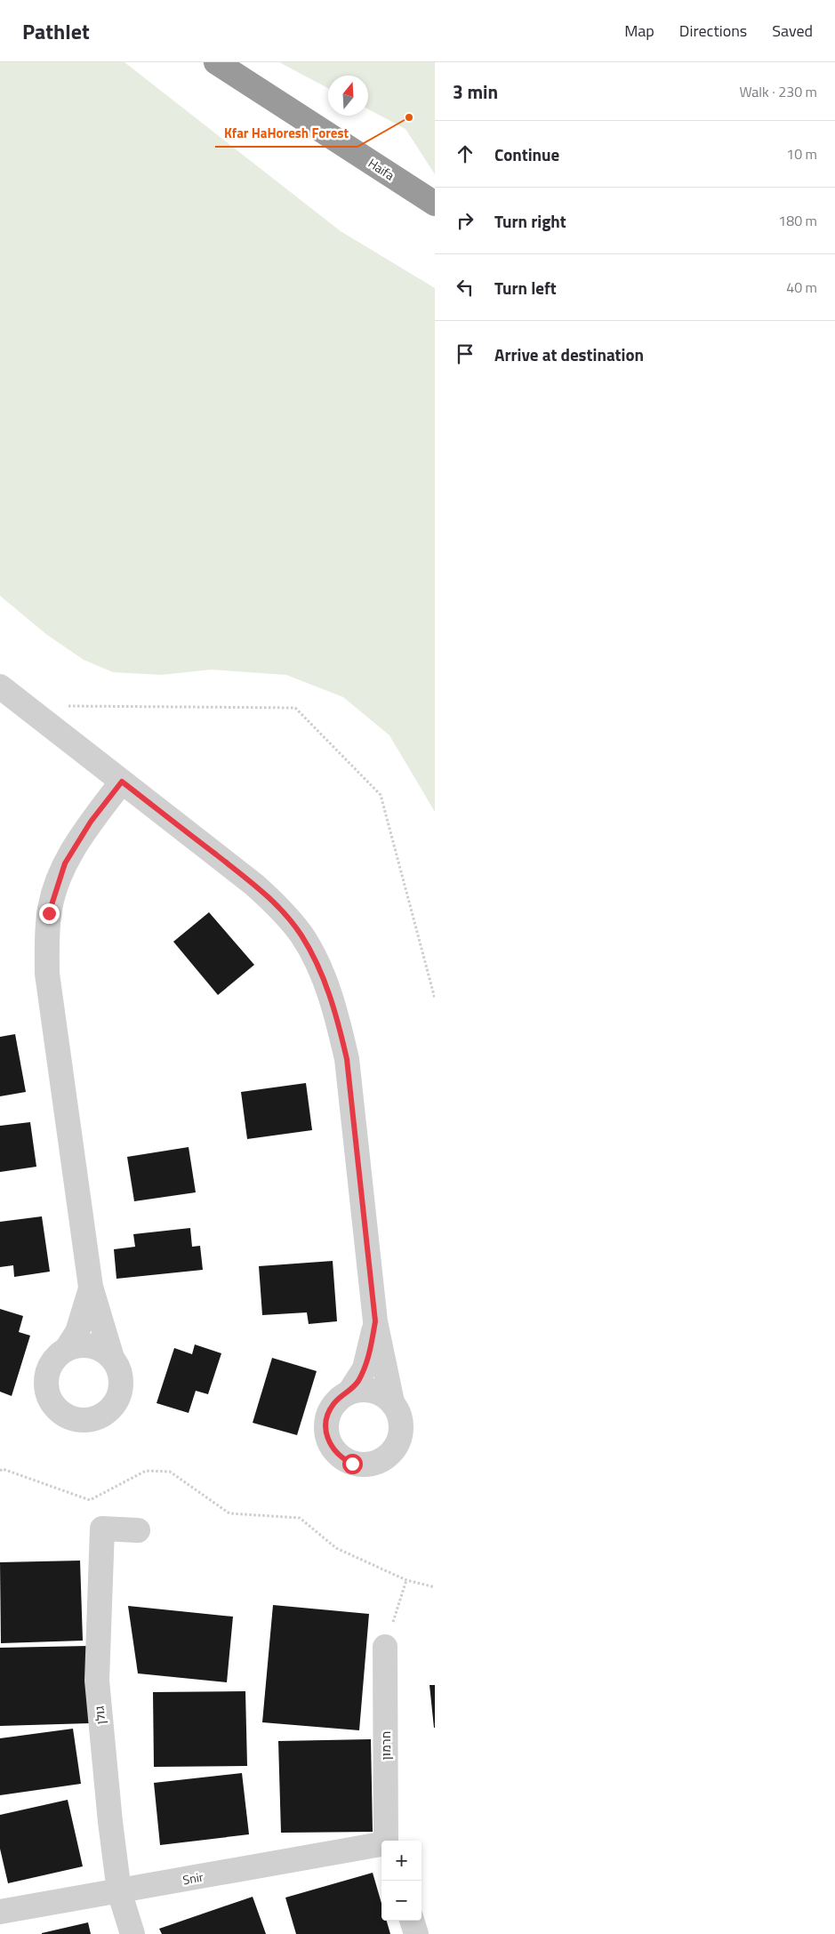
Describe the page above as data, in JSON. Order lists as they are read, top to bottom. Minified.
{"streets":{"highway":["Haifa"],"street":["גולן","חרמון","Snir"]},"crossings":[["גולן","Snir"]],"places":["Kfar HaHoresh Forest"],"north":"top","page":{"header":"Pathlet","nav":["Map","Directions","Saved"],"heading":["3 min","Walk · 230 m"],"list":[["Continue","10 m"],["Turn right","180 m"],["Turn left","40 m"],"Arrive at destination"],"map_buttons":["+","−"]}}
